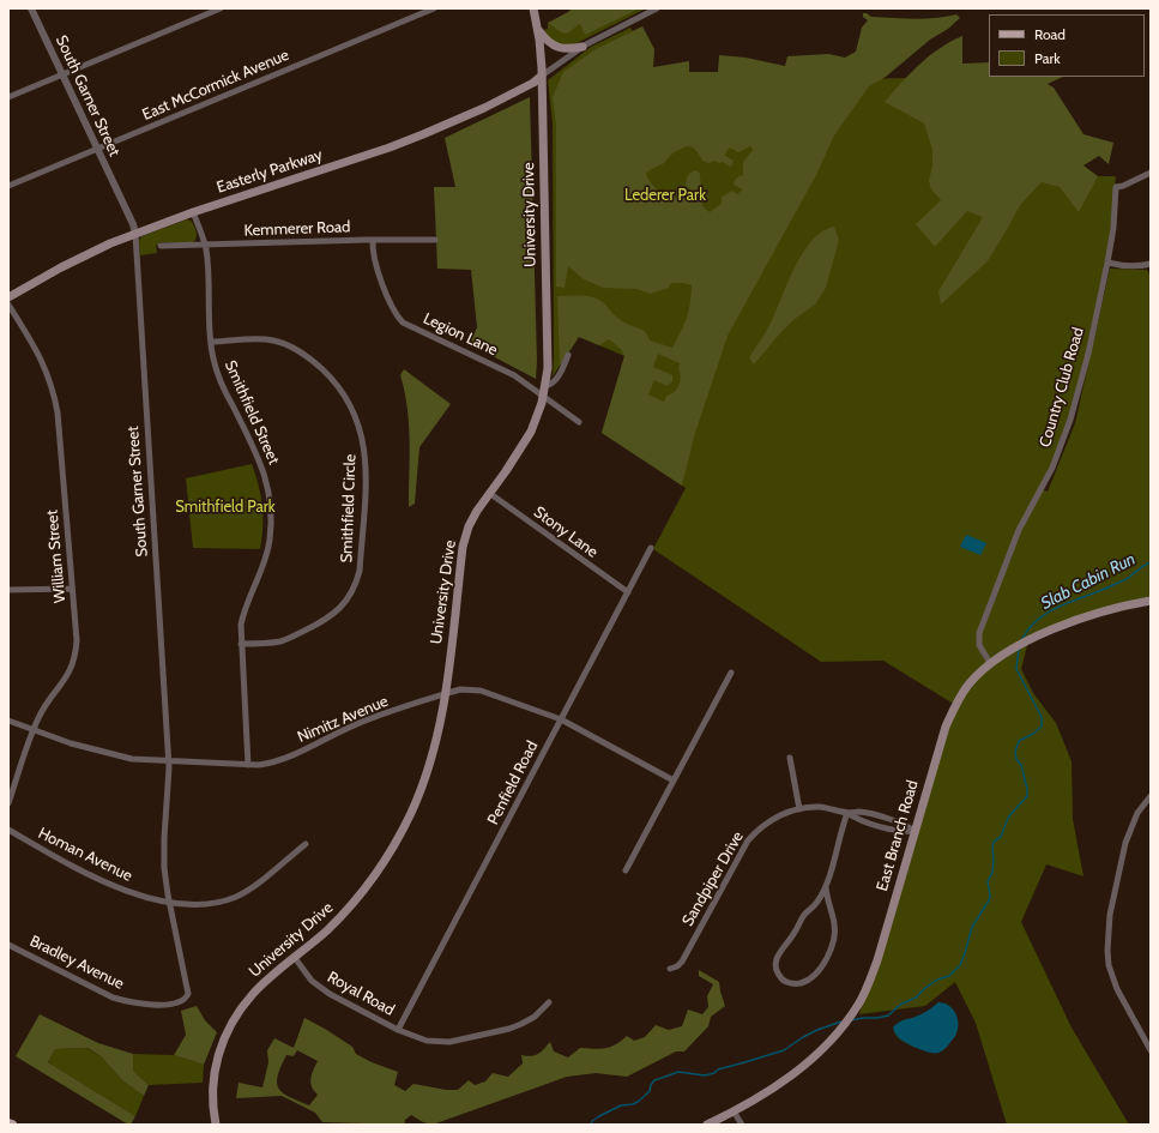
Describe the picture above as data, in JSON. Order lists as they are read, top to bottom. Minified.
{"streets":{"main road":["Easterly Parkway","University Drive","East Branch Road"],"street":["East McCormick Avenue","South Garner Street","Kemmerer Road","Legion Lane","Country Club Road","Smithfield Street","Smithfield Circle","Stony Lane","William Street","Nimitz Avenue","Penfield Road","Homan Avenue","Sandpiper Drive","Bradley Avenue","Royal Road"]},"crossings":[["East McCormick Avenue","South Garner Street"],["South Garner Street","Easterly Parkway"],["South Garner Street","Nimitz Avenue"],["South Garner Street","Homan Avenue"],["South Garner Street","Bradley Avenue"],["Easterly Parkway","University Drive"],["Easterly Parkway","Smithfield Street"],["University Drive","Legion Lane"],["University Drive","Stony Lane"],["University Drive","Nimitz Avenue"],["University Drive","Royal Road"],["Kemmerer Road","Legion Lane"],["Kemmerer Road","Smithfield Street"],["Country Club Road","East Branch Road"],["Smithfield Street","Smithfield Circle"],["Smithfield Street","Nimitz Avenue"],["Stony Lane","Penfield Road"],["William Street","Nimitz Avenue"],["Nimitz Avenue","Penfield Road"],["Penfield Road","Royal Road"],["East Branch Road","Sandpiper Drive"]],"water":["Slab Cabin Run"],"parks":["Lederer Park","Smithfield Park"],"legend":["Road","Park"]}
